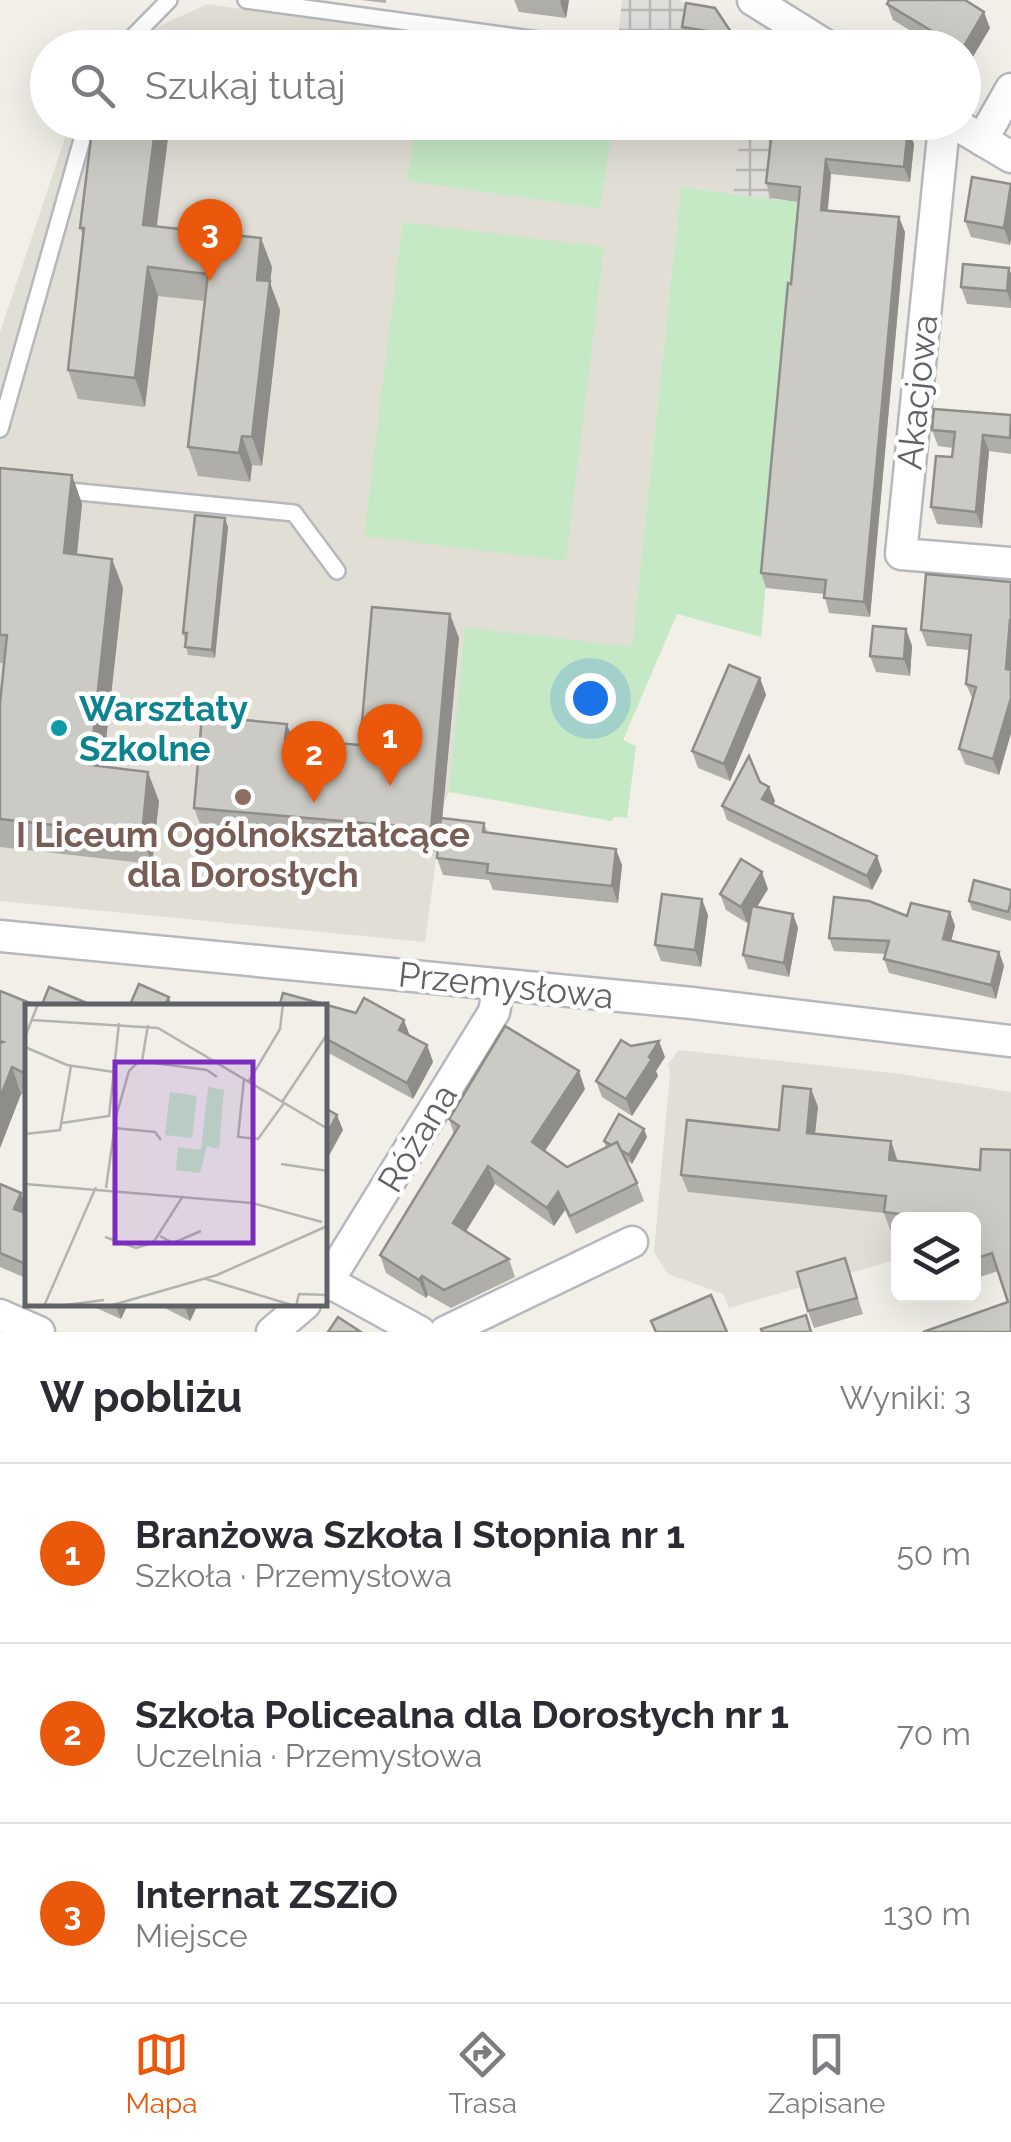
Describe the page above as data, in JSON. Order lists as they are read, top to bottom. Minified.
{"streets":{"street":["Akacjowa","Przemysłowa","Różana"]},"crossings":[["Przemysłowa","Różana"]],"places":["Warsztaty Szkolne","I Liceum Ogólnokształcące dla Dorosłych"],"page":{"search":"Szukaj tutaj","pins":["3","1","2"],"heading":["W pobliżu","Wyniki: 3"],"list":[{"mark":"1","name":"Branżowa Szkoła I Stopnia nr 1","note":"Szkoła · Przemysłowa","value":"50 m"},{"mark":"2","name":"Szkoła Policealna dla Dorosłych nr 1","note":"Uczelnia · Przemysłowa","value":"70 m"},{"mark":"3","name":"Internat ZSZiO","note":"Miejsce","value":"130 m"}],"nav":["Mapa","Trasa","Zapisane"]}}
